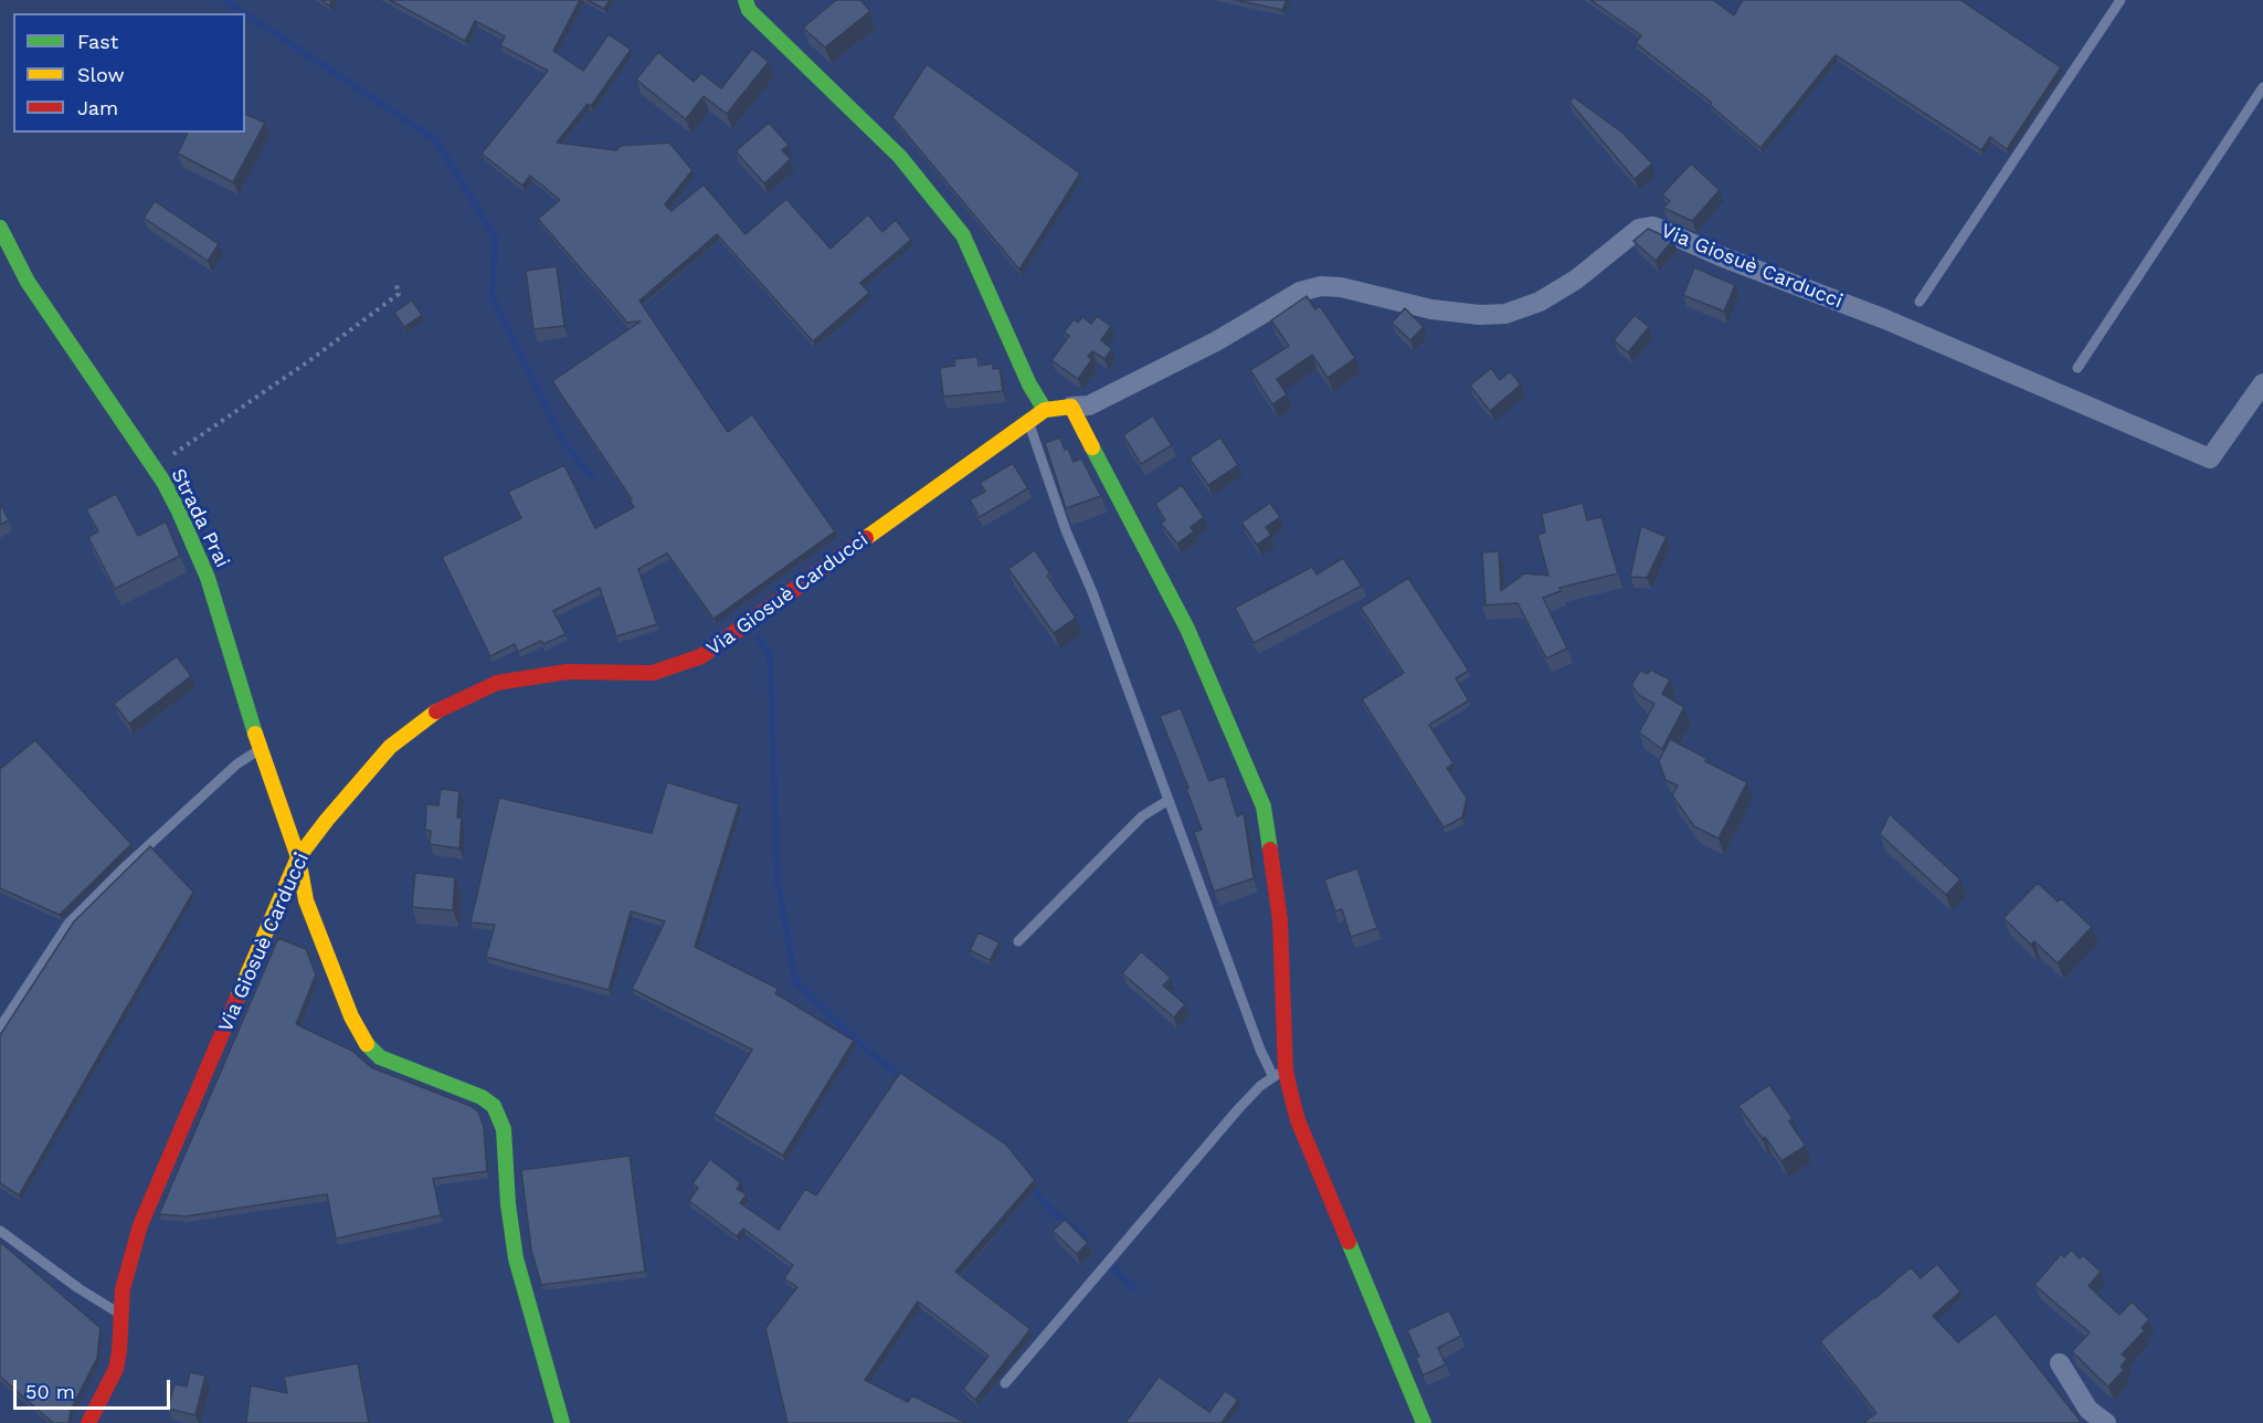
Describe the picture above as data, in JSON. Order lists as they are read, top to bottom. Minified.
{"streets":{"street":["Via Giosuè Carducci","Strada Prai"]},"crossings":[["Via Giosuè Carducci","Strada Prai"]],"legend":["Fast","Slow","Jam"],"scale_bar":"50 m"}
